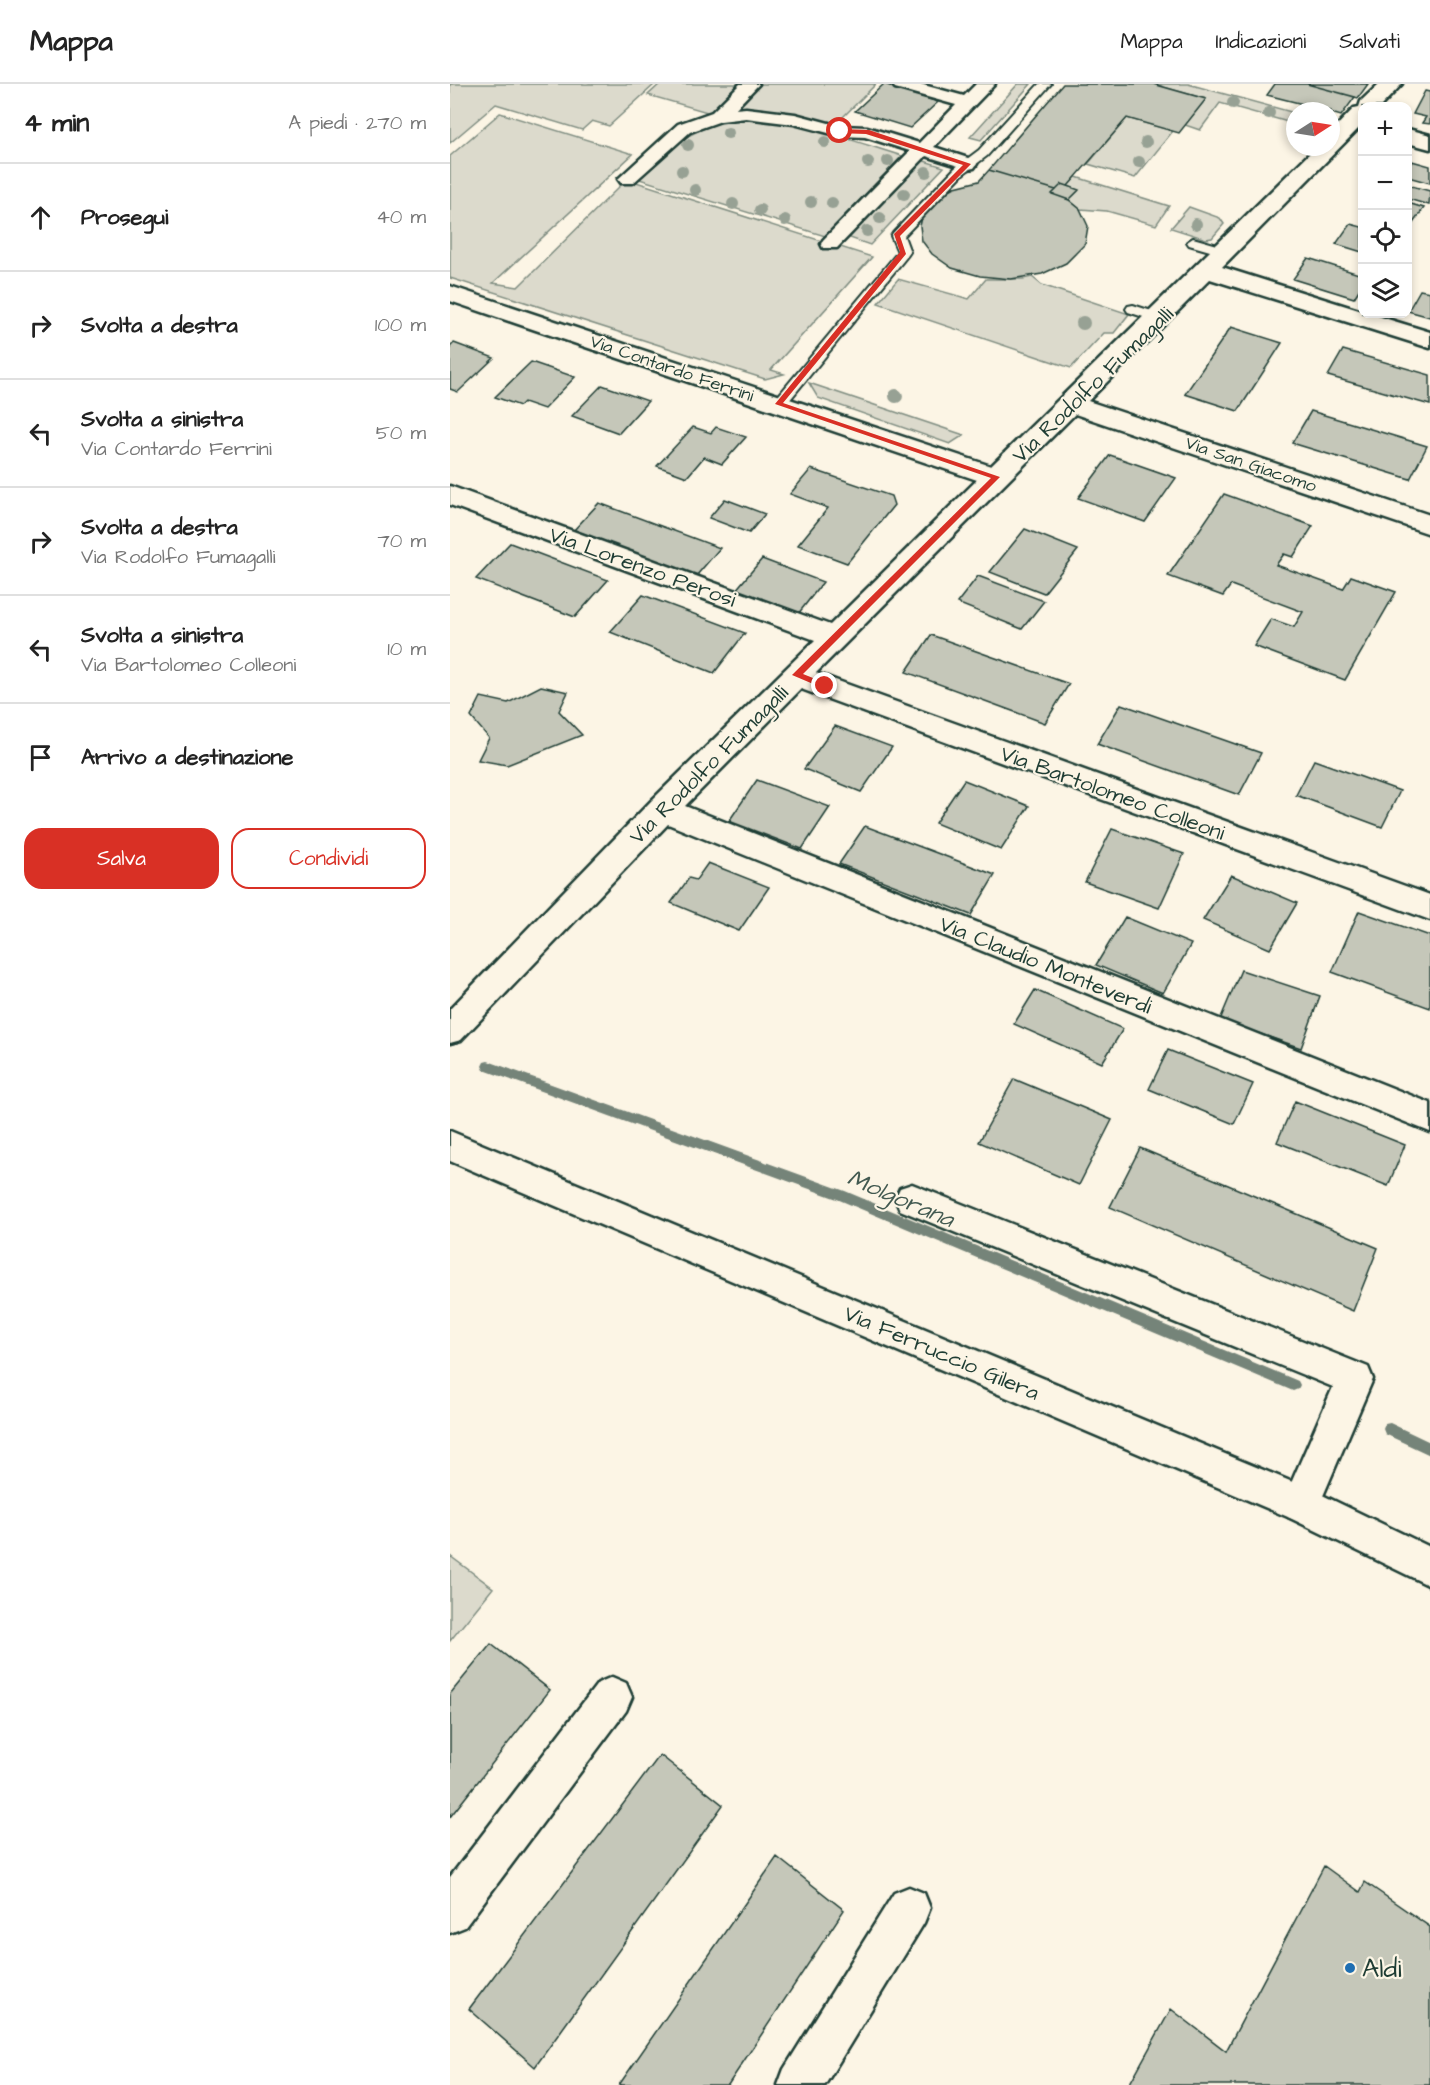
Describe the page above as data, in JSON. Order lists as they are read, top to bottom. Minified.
{"streets":{"street":["Via Contardo Ferrini","Via Rodolfo Fumagalli","Via San Giacomo","Via Lorenzo Perosi","Via Bartolomeo Colleoni","Via Claudio Monteverdi","Via Ferruccio Gilera"]},"crossings":[["Via Contardo Ferrini","Via Rodolfo Fumagalli"],["Via Rodolfo Fumagalli","Via San Giacomo"],["Via Rodolfo Fumagalli","Via Lorenzo Perosi"],["Via Rodolfo Fumagalli","Via Bartolomeo Colleoni"],["Via Rodolfo Fumagalli","Via Claudio Monteverdi"]],"water":["Molgorana"],"places":["Aldi"],"north":"right","page":{"header":"Mappa","nav":["Mappa","Indicazioni","Salvati"],"heading":["4 min","A piedi · 270 m"],"map_buttons":["+","−"],"list":[["Prosegui","40 m"],["Svolta a destra","100 m"],["Svolta a sinistra","Via Contardo Ferrini","50 m"],["Svolta a destra","Via Rodolfo Fumagalli","70 m"],["Svolta a sinistra","Via Bartolomeo Colleoni","10 m"],"Arrivo a destinazione"],"buttons":["Salva","Condividi"]}}
